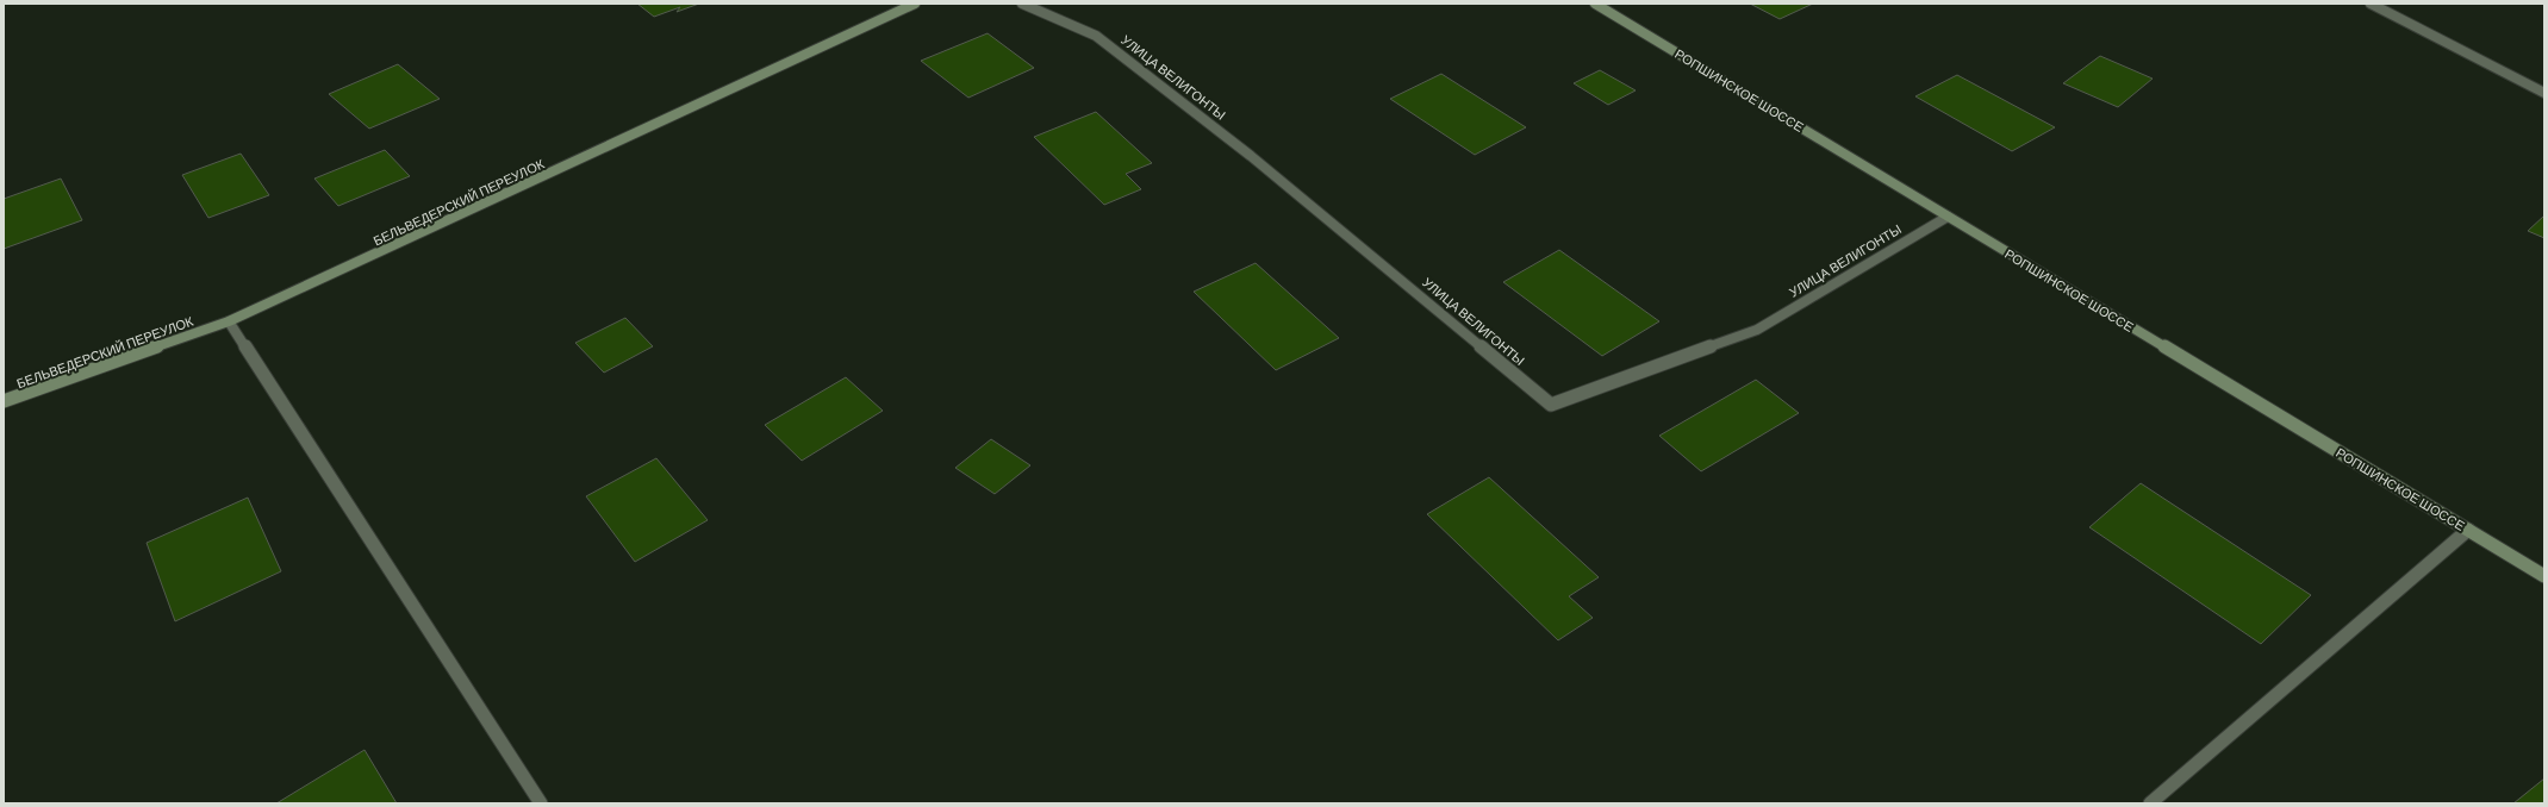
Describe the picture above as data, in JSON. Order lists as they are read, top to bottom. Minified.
{"streets":{"main road":["РОПШИНСКОЕ ШОССЕ","БЕЛЬВЕДЕРСКИЙ ПЕРЕУЛОК"],"street":["УЛИЦА ВЕЛИГОНТЫ"]},"crossings":[["УЛИЦА ВЕЛИГОНТЫ","РОПШИНСКОЕ ШОССЕ"]]}
